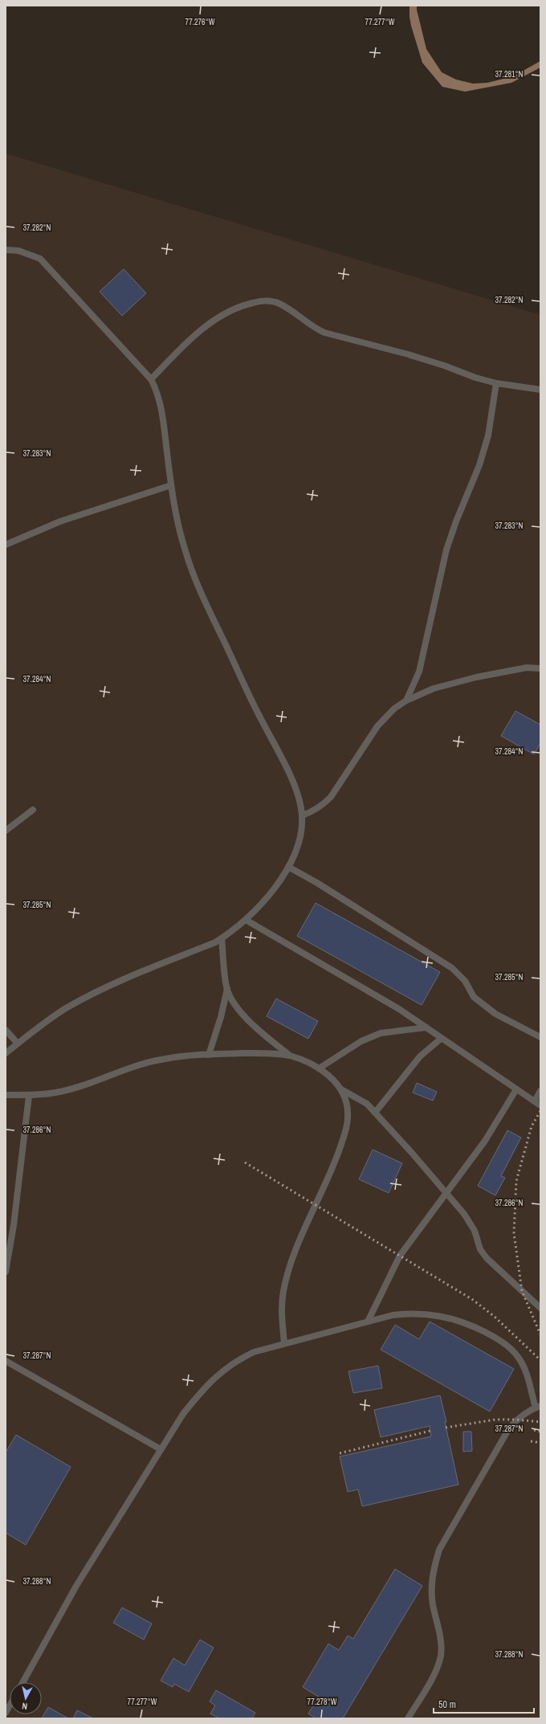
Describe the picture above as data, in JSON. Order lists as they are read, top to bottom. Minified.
{"scale_bar":"50 m","north":"bottom","coordinates":["77.276°W","77.277°W","37.281°N","37.282°N","37.283°N","37.284°N","37.285°N","37.286°N","37.287°N","37.288°N","77.278°W"]}
